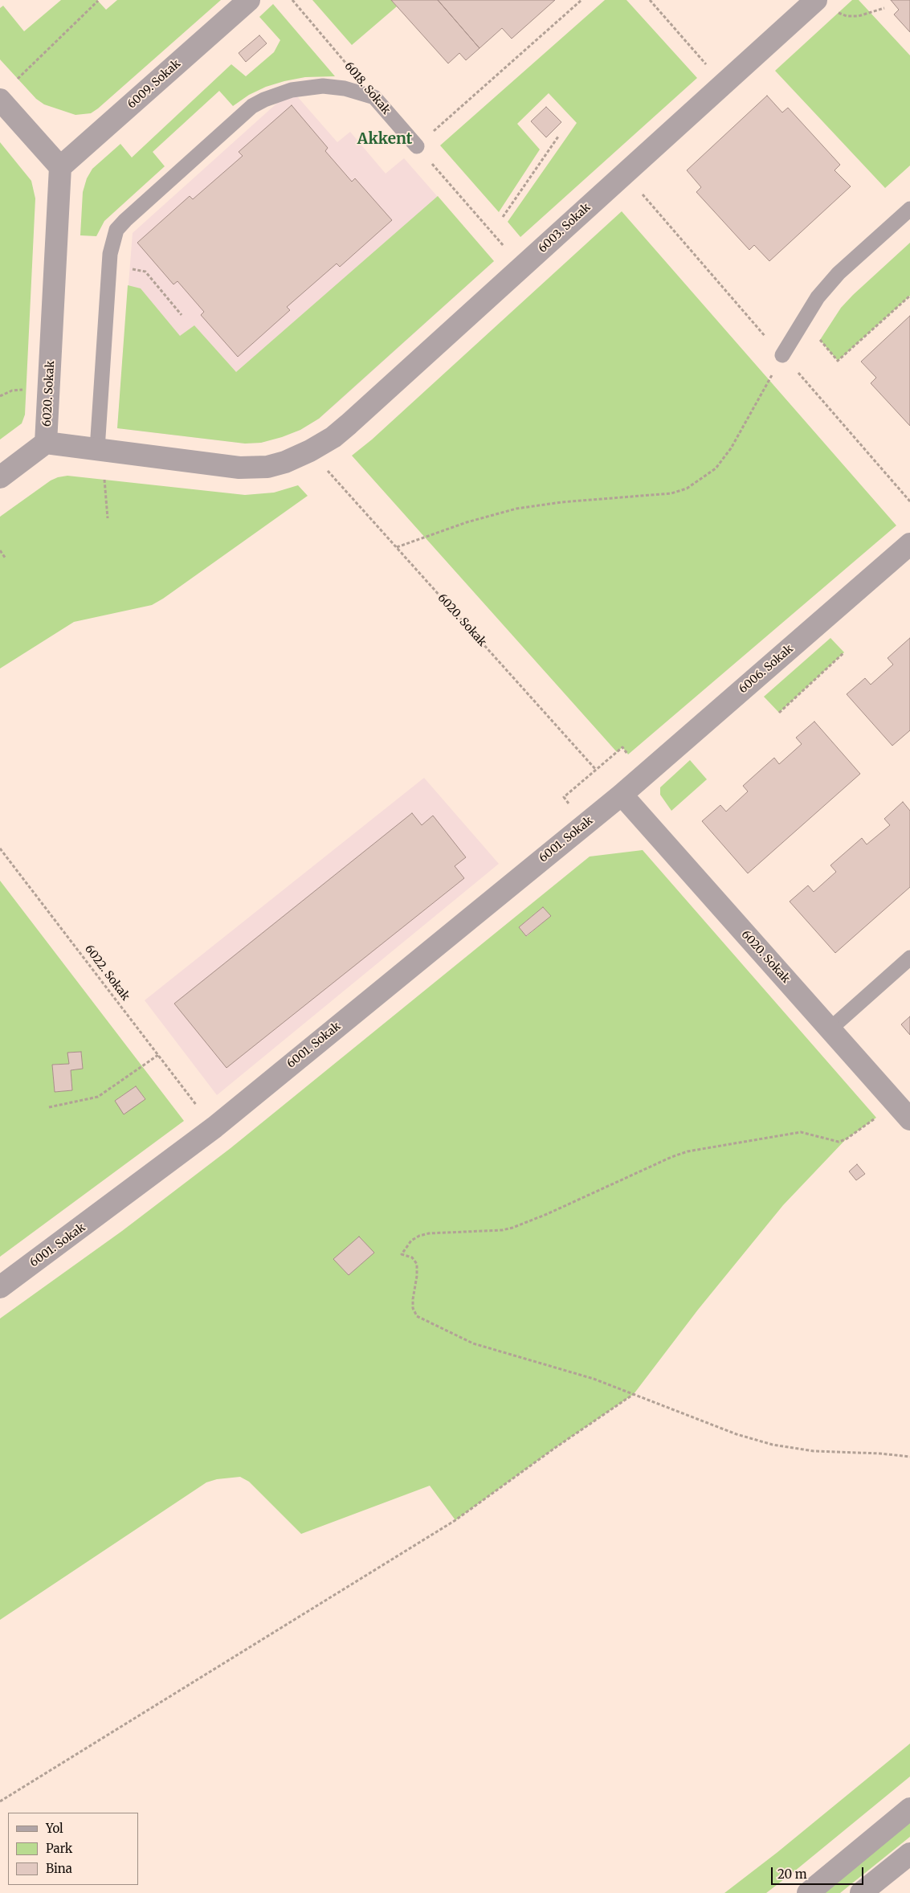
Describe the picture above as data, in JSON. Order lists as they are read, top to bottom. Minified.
{"streets":{"street":["6009. Sokak","6003. Sokak","6020. Sokak","6006. Sokak","6001. Sokak"],"lane":["6018. Sokak"],"path":["6022. Sokak"]},"crossings":[["6009. Sokak","6020. Sokak"],["6003. Sokak","6020. Sokak"],["6020. Sokak","6006. Sokak"],["6020. Sokak","6001. Sokak"],["6006. Sokak","6001. Sokak"]],"districts":["Akkent"],"legend":["Yol","Park","Bina"],"scale_bar":"20 m"}
